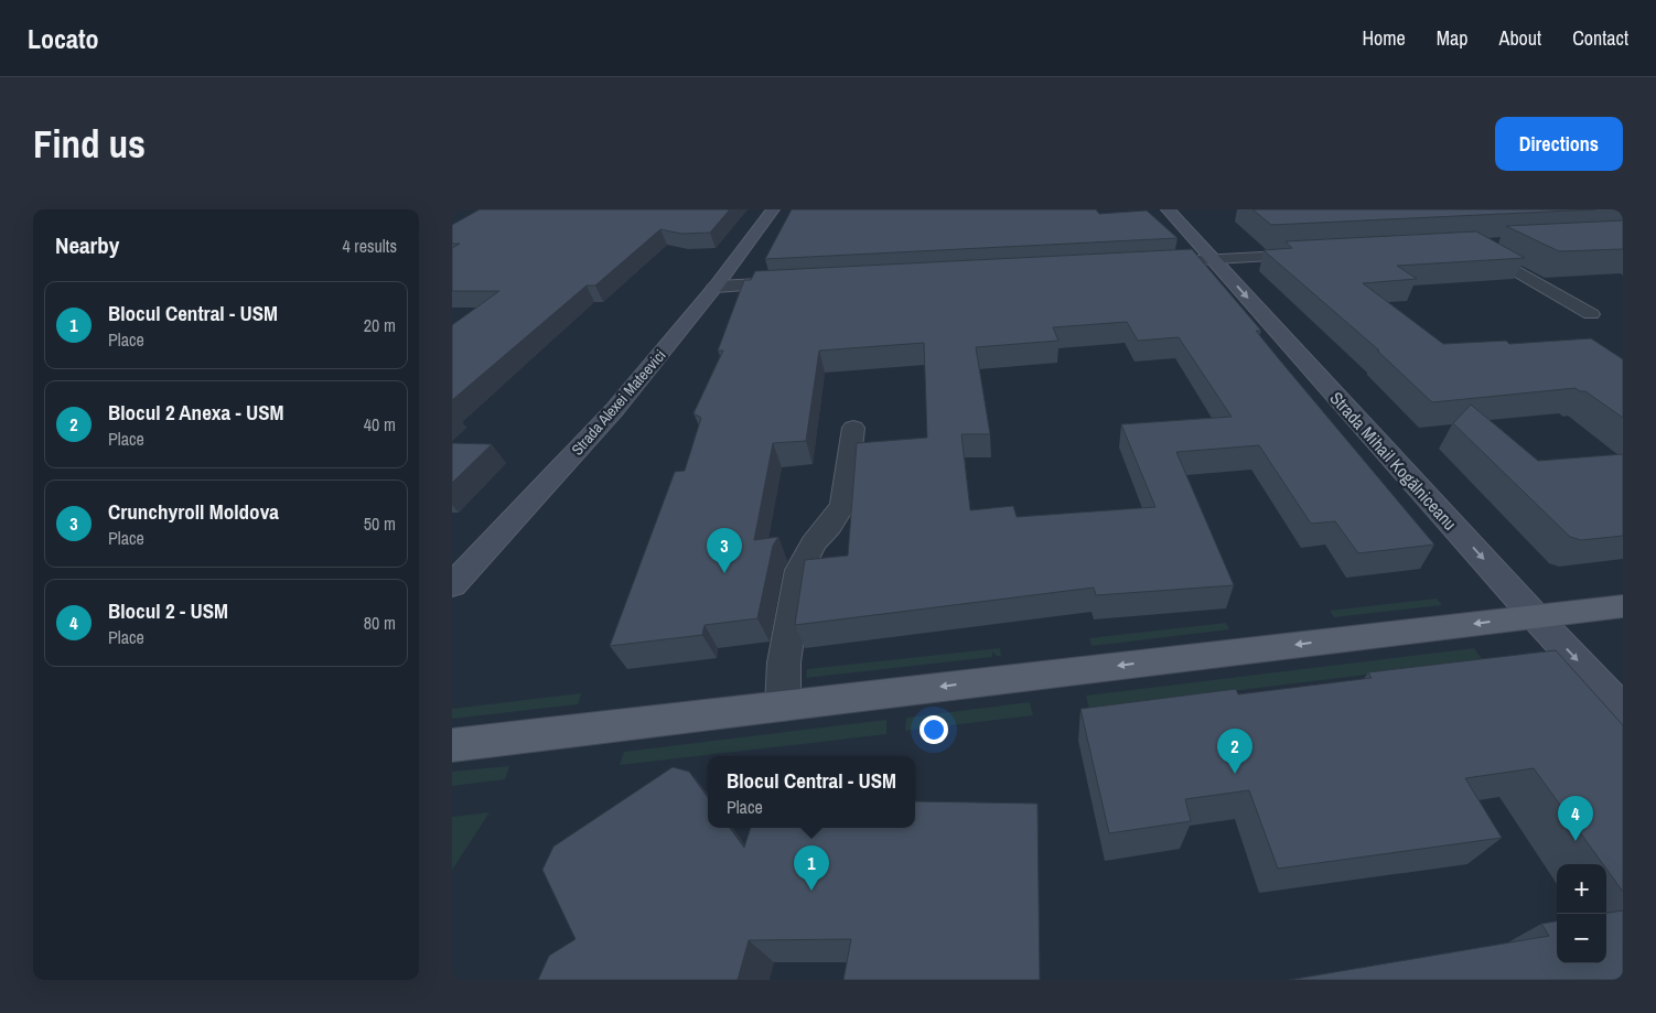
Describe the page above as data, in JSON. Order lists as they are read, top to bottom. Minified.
{"streets":{"main road":["Strada Alexei Mateevici","Strada Mihail Kogălniceanu"]},"one_way":["Strada Mihail Kogălniceanu"],"page":{"header":"Locato","nav":["Home","Map","About","Contact"],"buttons":"Directions","title":"Find us","heading":["Nearby","4 results"],"list":[{"mark":"1","name":"Blocul Central - USM","note":"Place","value":"20 m"},{"mark":"2","name":"Blocul 2 Anexa - USM","note":"Place","value":"40 m"},{"mark":"3","name":"Crunchyroll Moldova","note":"Place","value":"50 m"},{"mark":"4","name":"Blocul 2 - USM","note":"Place","value":"80 m"}],"pins":["3","2","4","1"],"popup":["Blocul Central - USM","Place"],"map_buttons":["+","−"]}}
